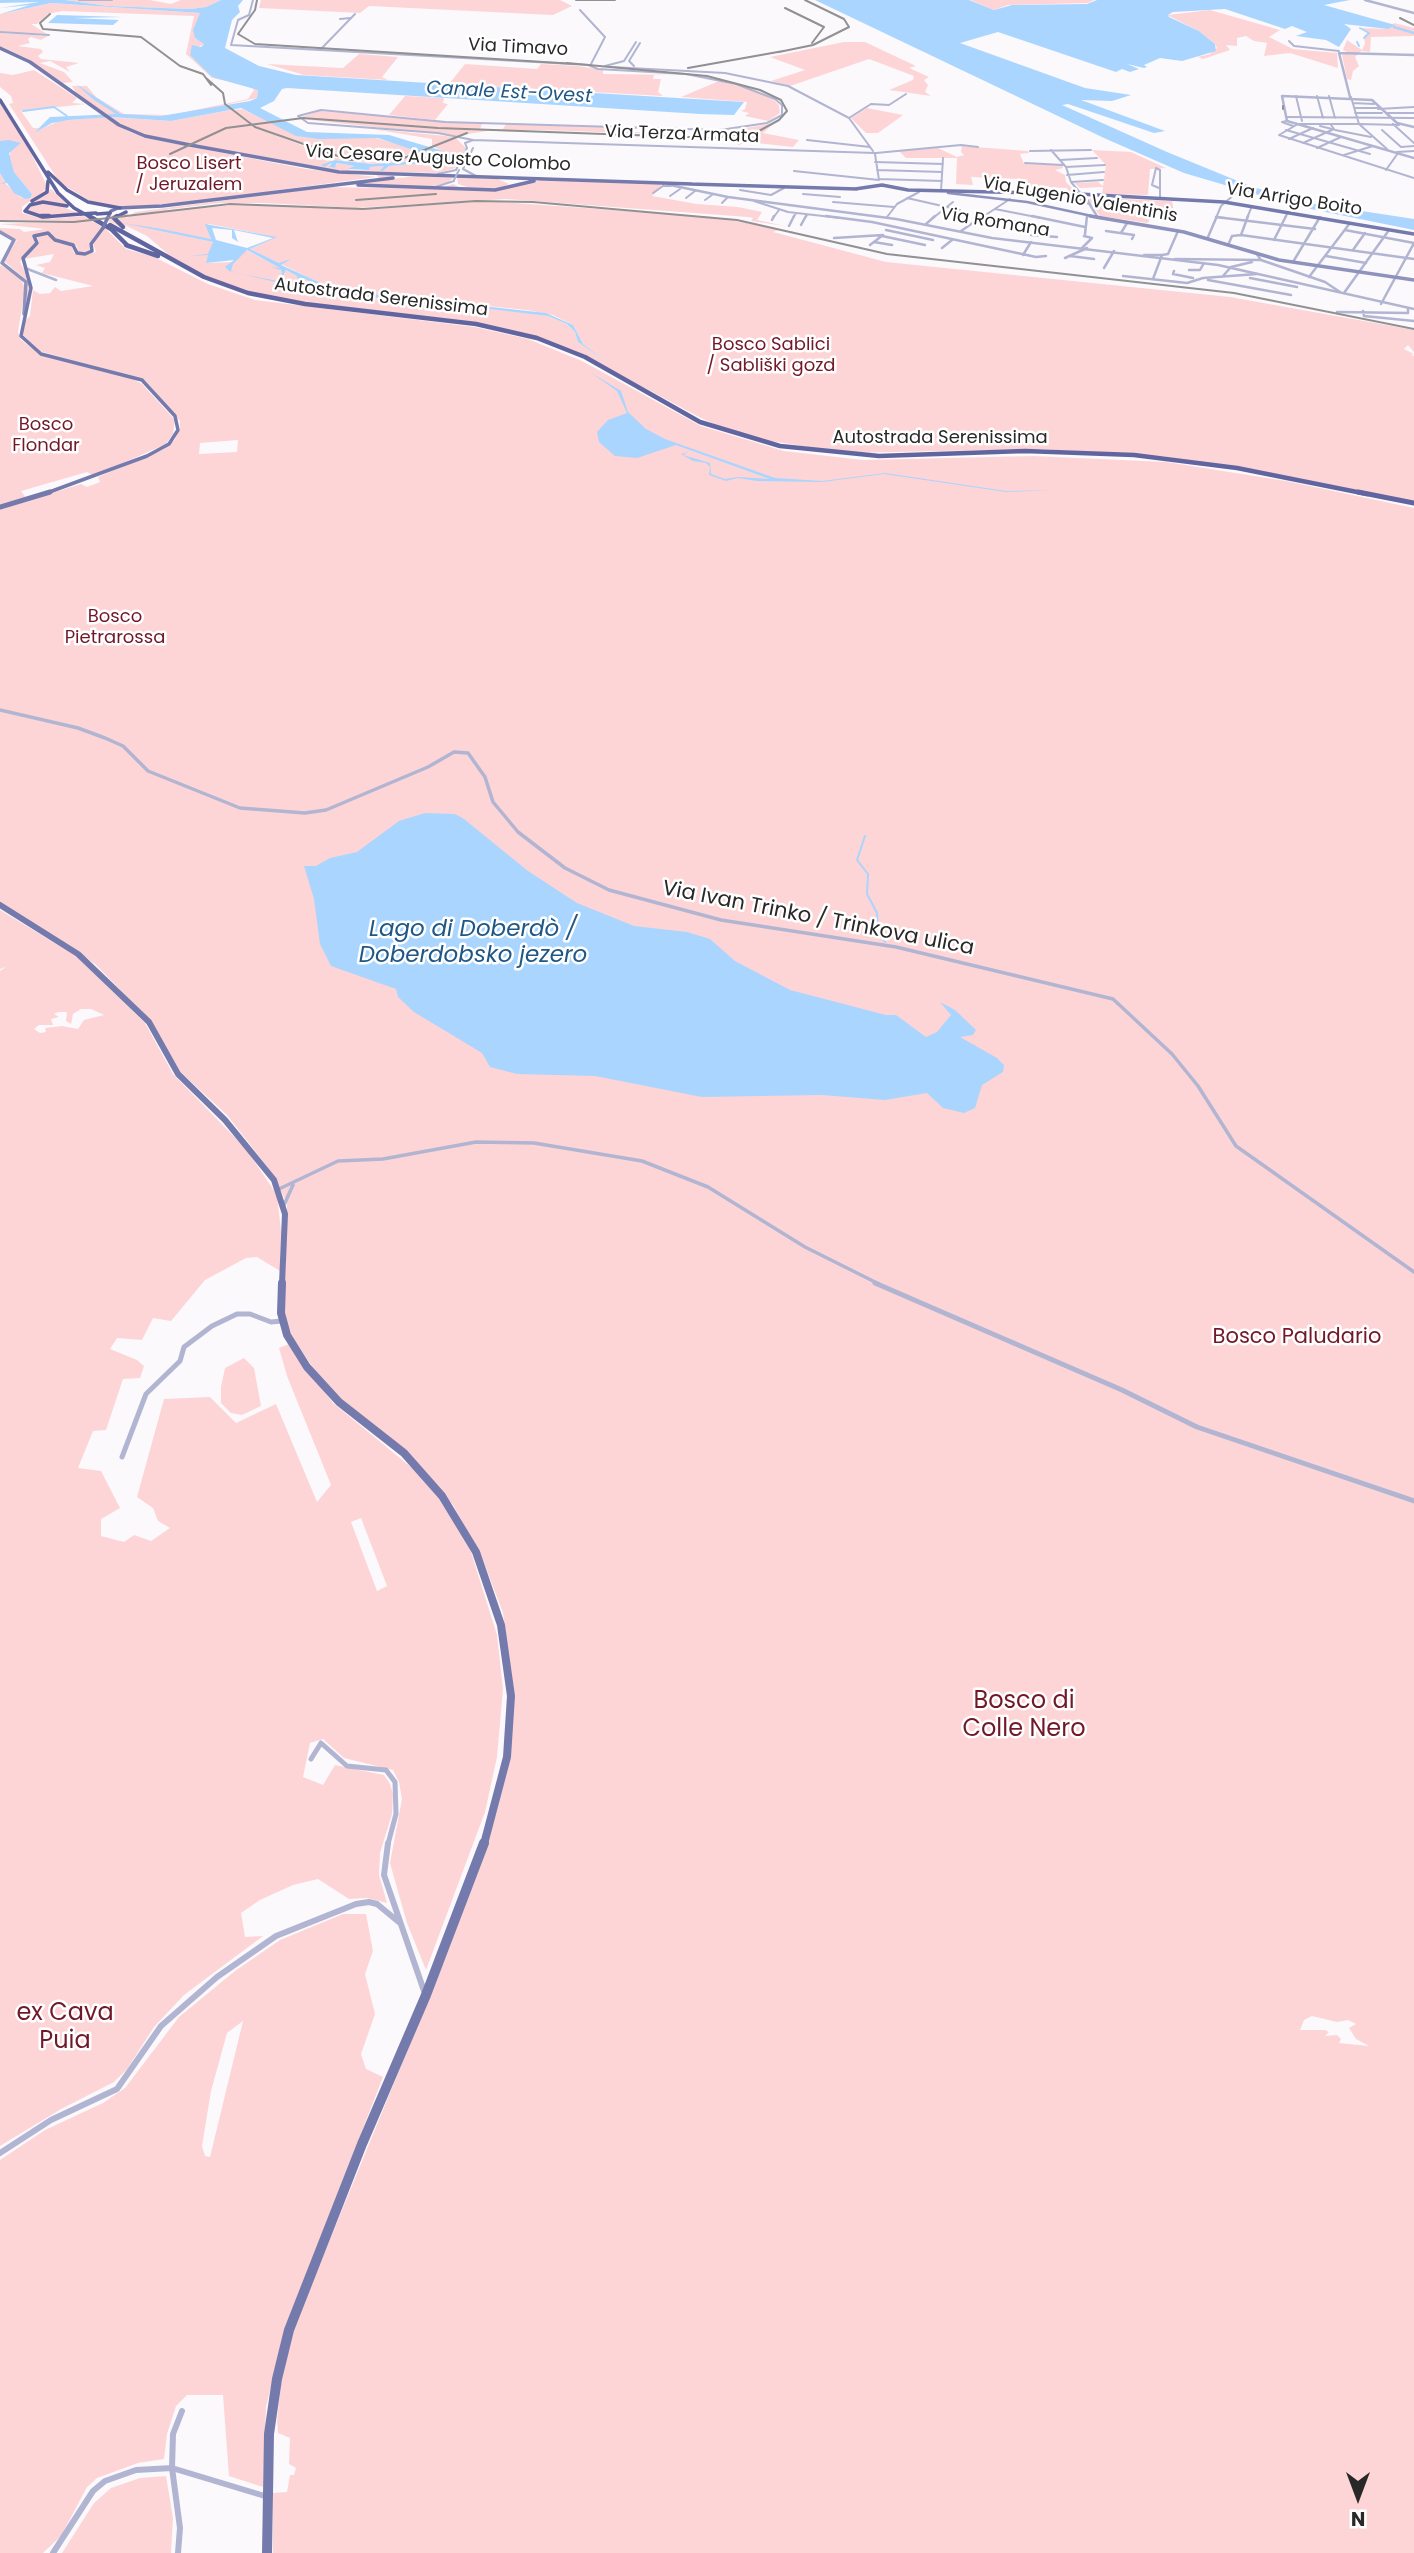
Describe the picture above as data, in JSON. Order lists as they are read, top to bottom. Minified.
{"streets":{"highway":["Autostrada Serenissima"],"main road":["Via Cesare Augusto Colombo","Via Eugenio Valentinis","Via Arrigo Boito"],"street":["Via Timavo","Via Terza Armata","Via Romana","Via Ivan Trinko / Trinkova ulica"]},"crossings":[["Via Timavo","Via Terza Armata"],["Via Terza Armata","Via Cesare Augusto Colombo"],["Via Cesare Augusto Colombo","Via Romana"],["Via Eugenio Valentinis","Via Arrigo Boito"]],"water":["Canale Est-Ovest","Lago di Doberdò / Doberdobsko jezero"],"parks":["Bosco Lisert / Jeruzalem","Bosco Sablici / Sabliški gozd","Bosco Flondar","Bosco Pietrarossa","Bosco Paludario","Bosco di Colle Nero","ex Cava Puia"],"north":"bottom"}
